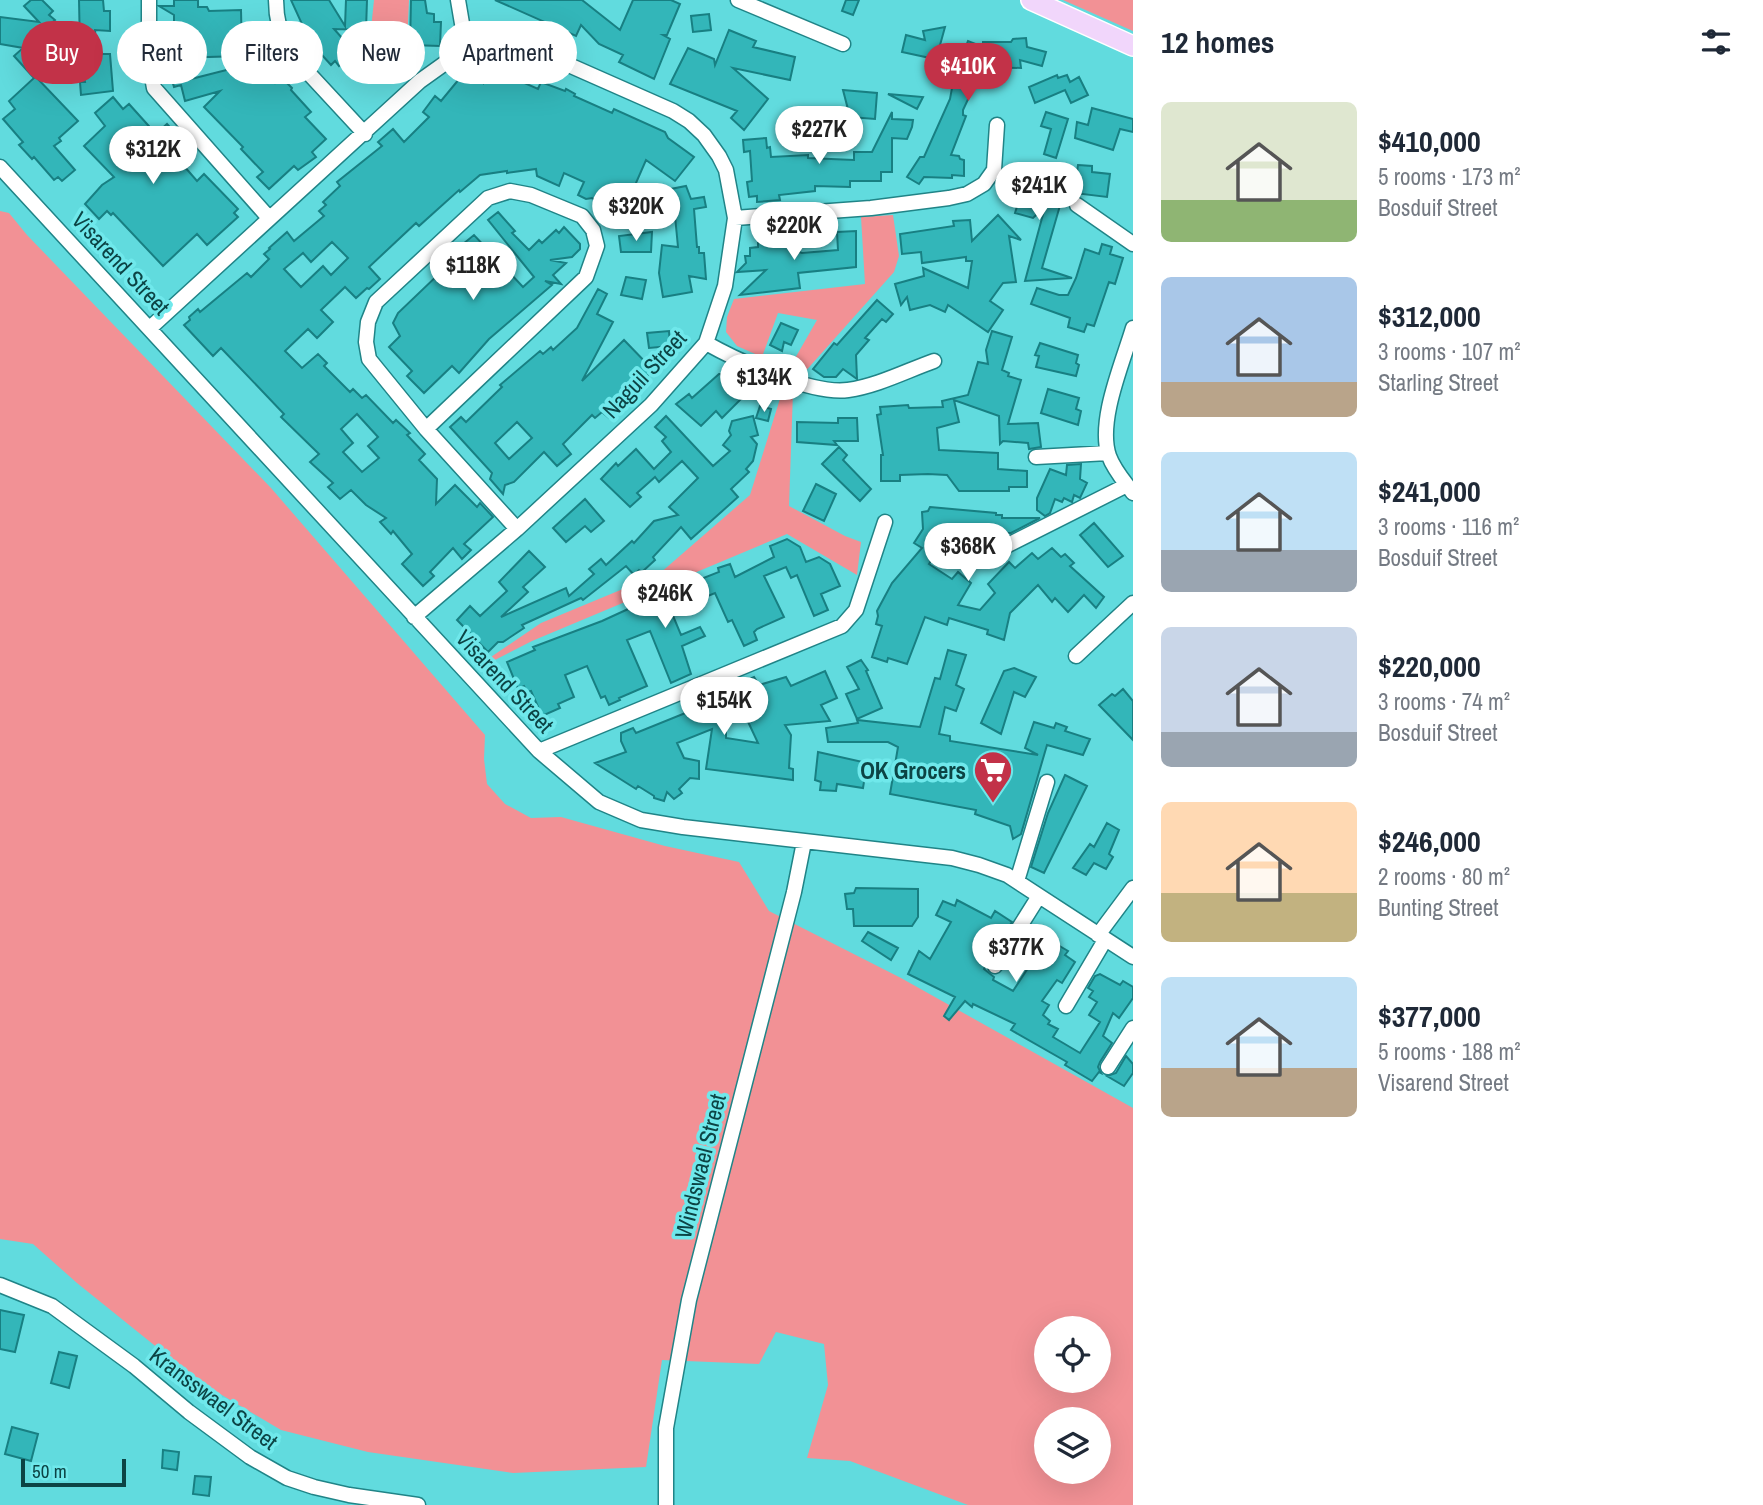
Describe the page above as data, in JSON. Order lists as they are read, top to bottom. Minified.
{"streets":{"street":["Visarend Street","Naguil Street","Windswael Street","Kransswael Street"]},"crossings":[["Visarend Street","Naguil Street"],["Visarend Street","Windswael Street"]],"places":{"supermarket":["OK Grocers"]},"scale_bar":"50 m","page":{"heading":"12 homes","chip":["Buy","Rent","Filters","New","Apartment"],"price":["$410K","$227K","$312K","$241K","$320K","$220K","$118K","$134K","$368K","$246K","$154K","$377K"],"list":[{"name":"$410,000","note":"5 rooms · 173 m² · Bosduif Street"},{"name":"$312,000","note":"3 rooms · 107 m² · Starling Street"},{"name":"$241,000","note":"3 rooms · 116 m² · Bosduif Street"},{"name":"$220,000","note":"3 rooms · 74 m² · Bosduif Street"},{"name":"$246,000","note":"2 rooms · 80 m² · Bunting Street"},{"name":"$377,000","note":"5 rooms · 188 m² · Visarend Street"}],"scale":"50 m"}}
